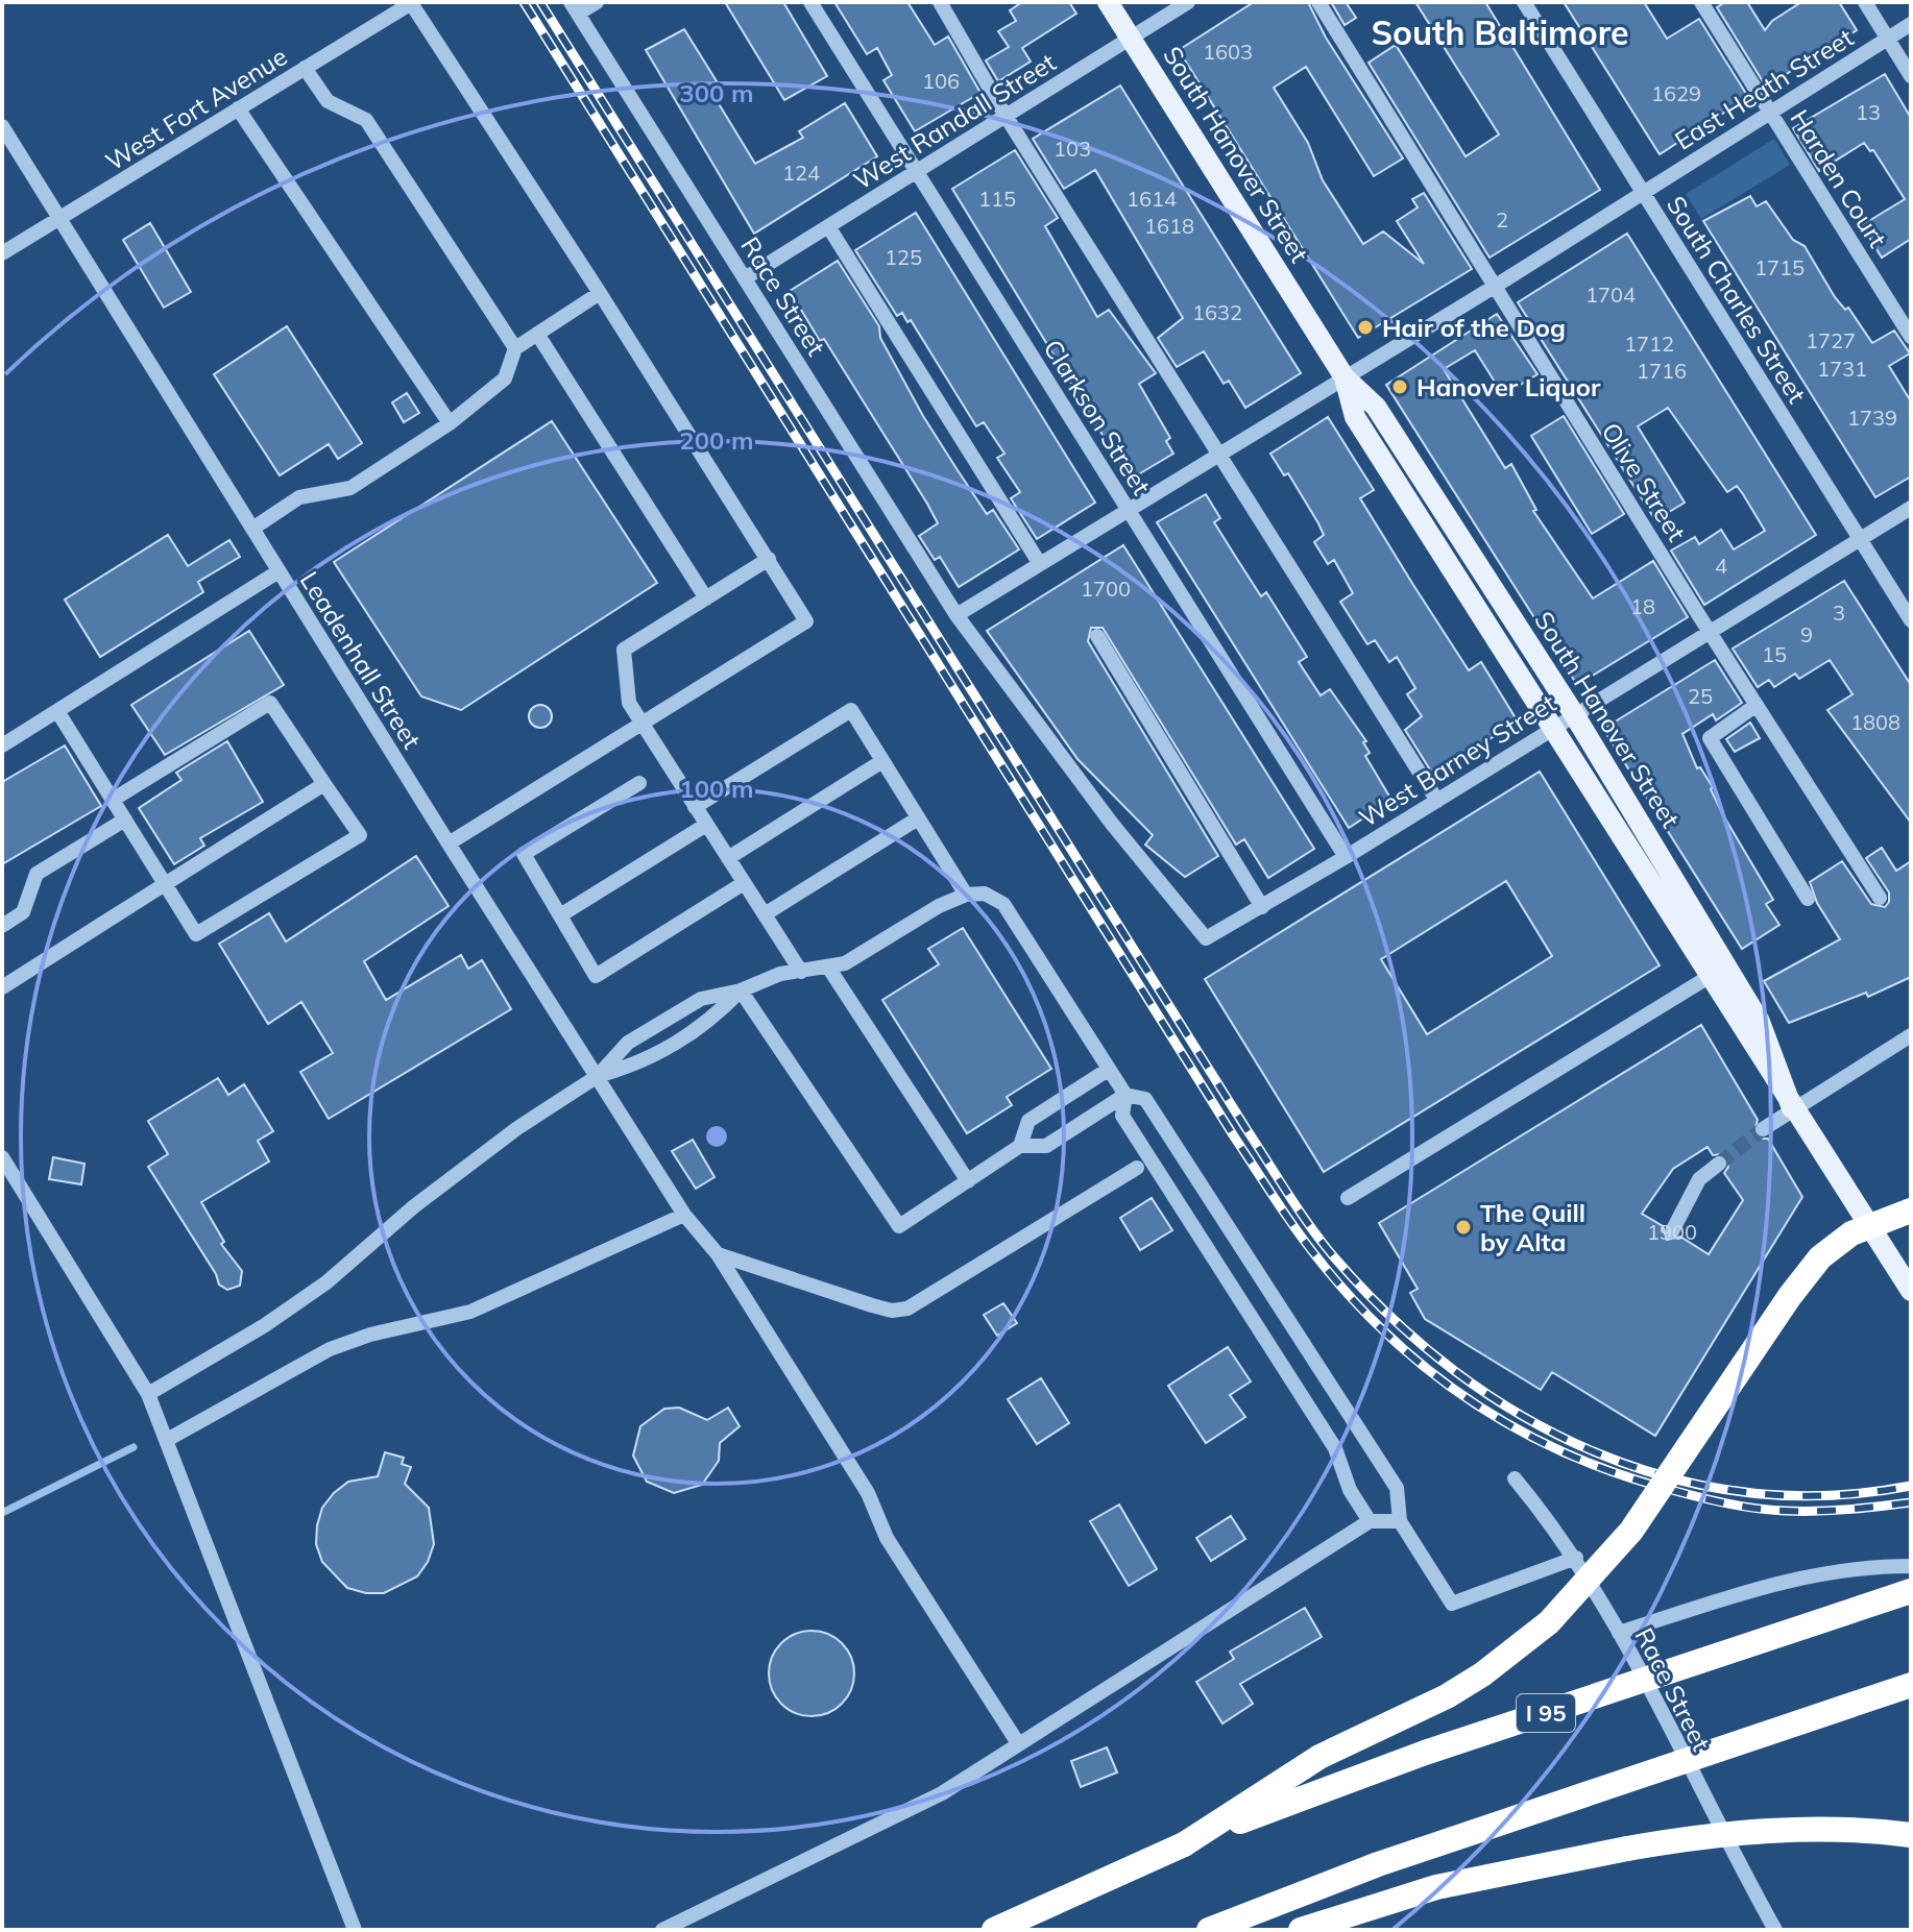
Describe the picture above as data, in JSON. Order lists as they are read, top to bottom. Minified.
{"streets":{"highway":["I 95"],"main road":["South Hanover Street"],"street":["East Heath Street","West Fort Avenue","West Randall Street","Harden Court","Race Street","South Charles Street","Clarkson Street","Olive Street","Leadenhall Street","West Barney Street"]},"crossings":[["East Heath Street","South Hanover Street"],["East Heath Street","Harden Court"],["East Heath Street","Race Street"],["East Heath Street","South Charles Street"],["East Heath Street","Clarkson Street"],["East Heath Street","Olive Street"],["West Fort Avenue","Leadenhall Street"],["West Randall Street","South Hanover Street"],["West Randall Street","Race Street"],["West Randall Street","Clarkson Street"],["South Hanover Street","West Barney Street"],["Race Street","West Barney Street"],["South Charles Street","West Barney Street"],["Clarkson Street","West Barney Street"],["Olive Street","West Barney Street"]],"districts":["South Baltimore"],"places":["Hair of the Dog","Hanover Liquor","The Quill by Alta"],"house_numbers":["1603","106","1629","13","103","124","115","1614","2","1618","125","1715","1704","1632","1727","1712","1731","1716","1739","4","1700","18","3","9","15","25","1808","1900"],"rings":["300 m","200 m","100 m"]}
